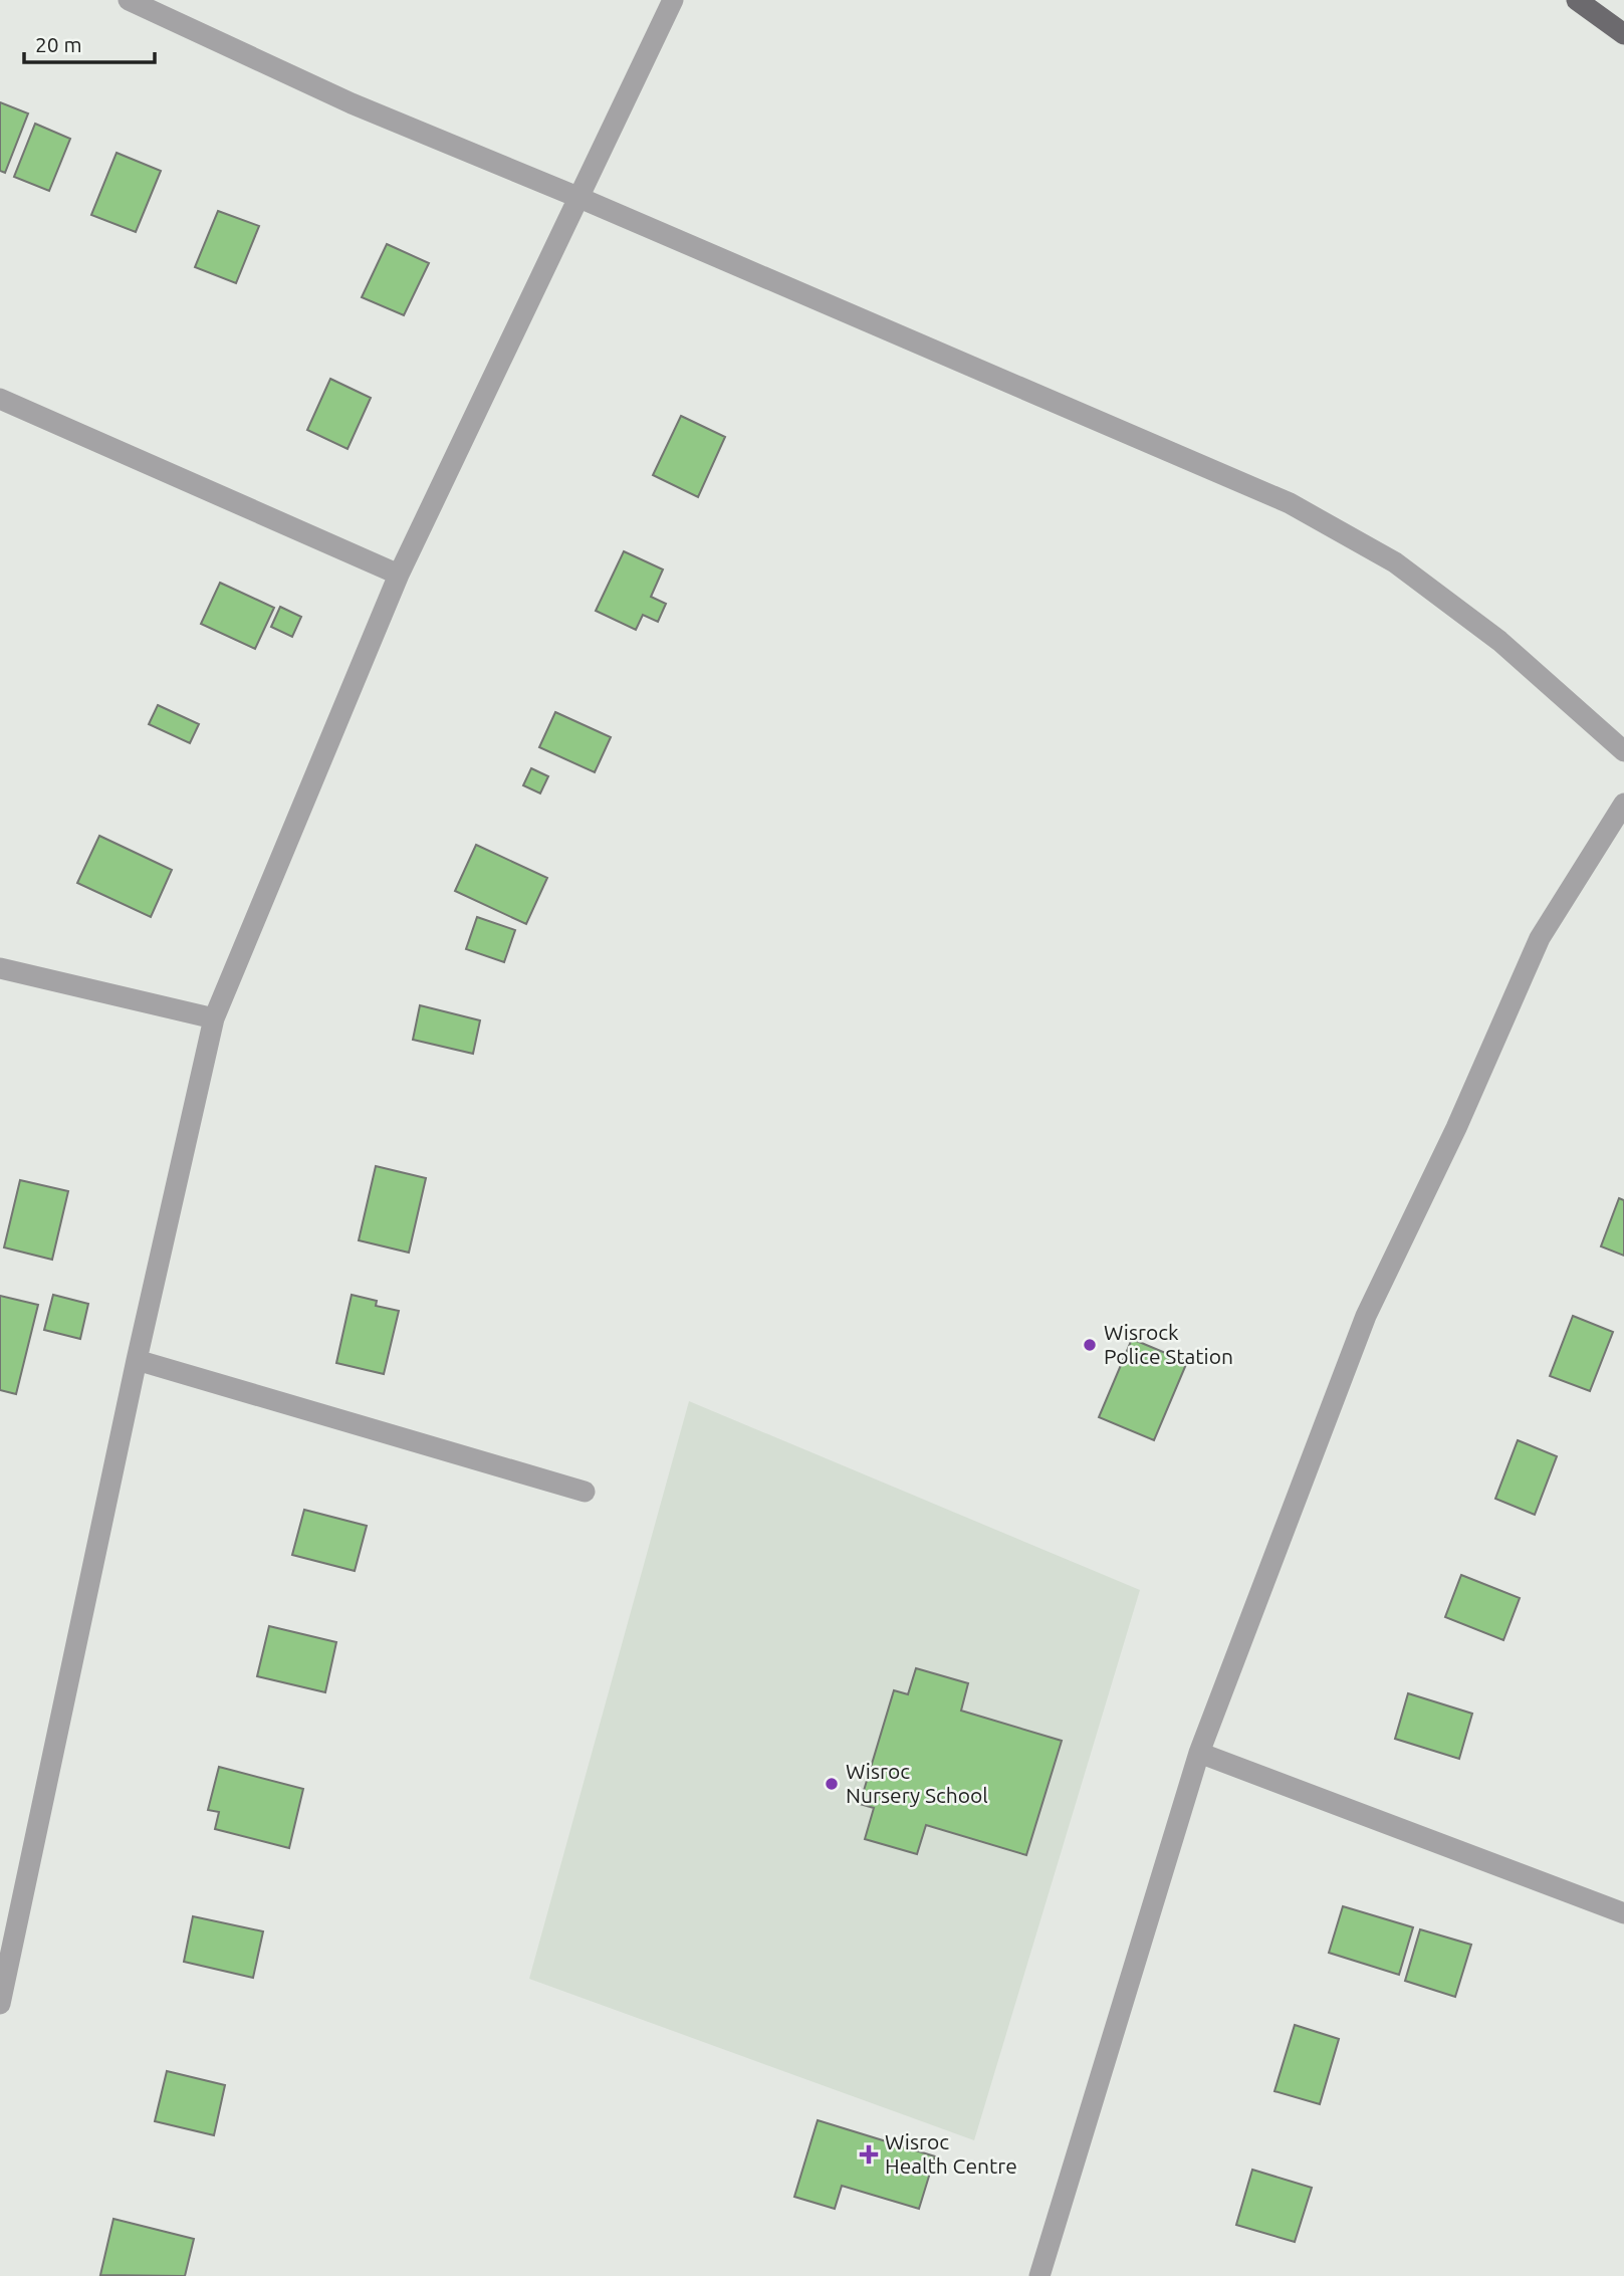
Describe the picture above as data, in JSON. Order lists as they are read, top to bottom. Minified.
{"places":{"other":["Wisrock Police Station","Wisroc Nursery School"],"health":["Wisroc Health Centre"]},"scale_bar":"20 m"}
